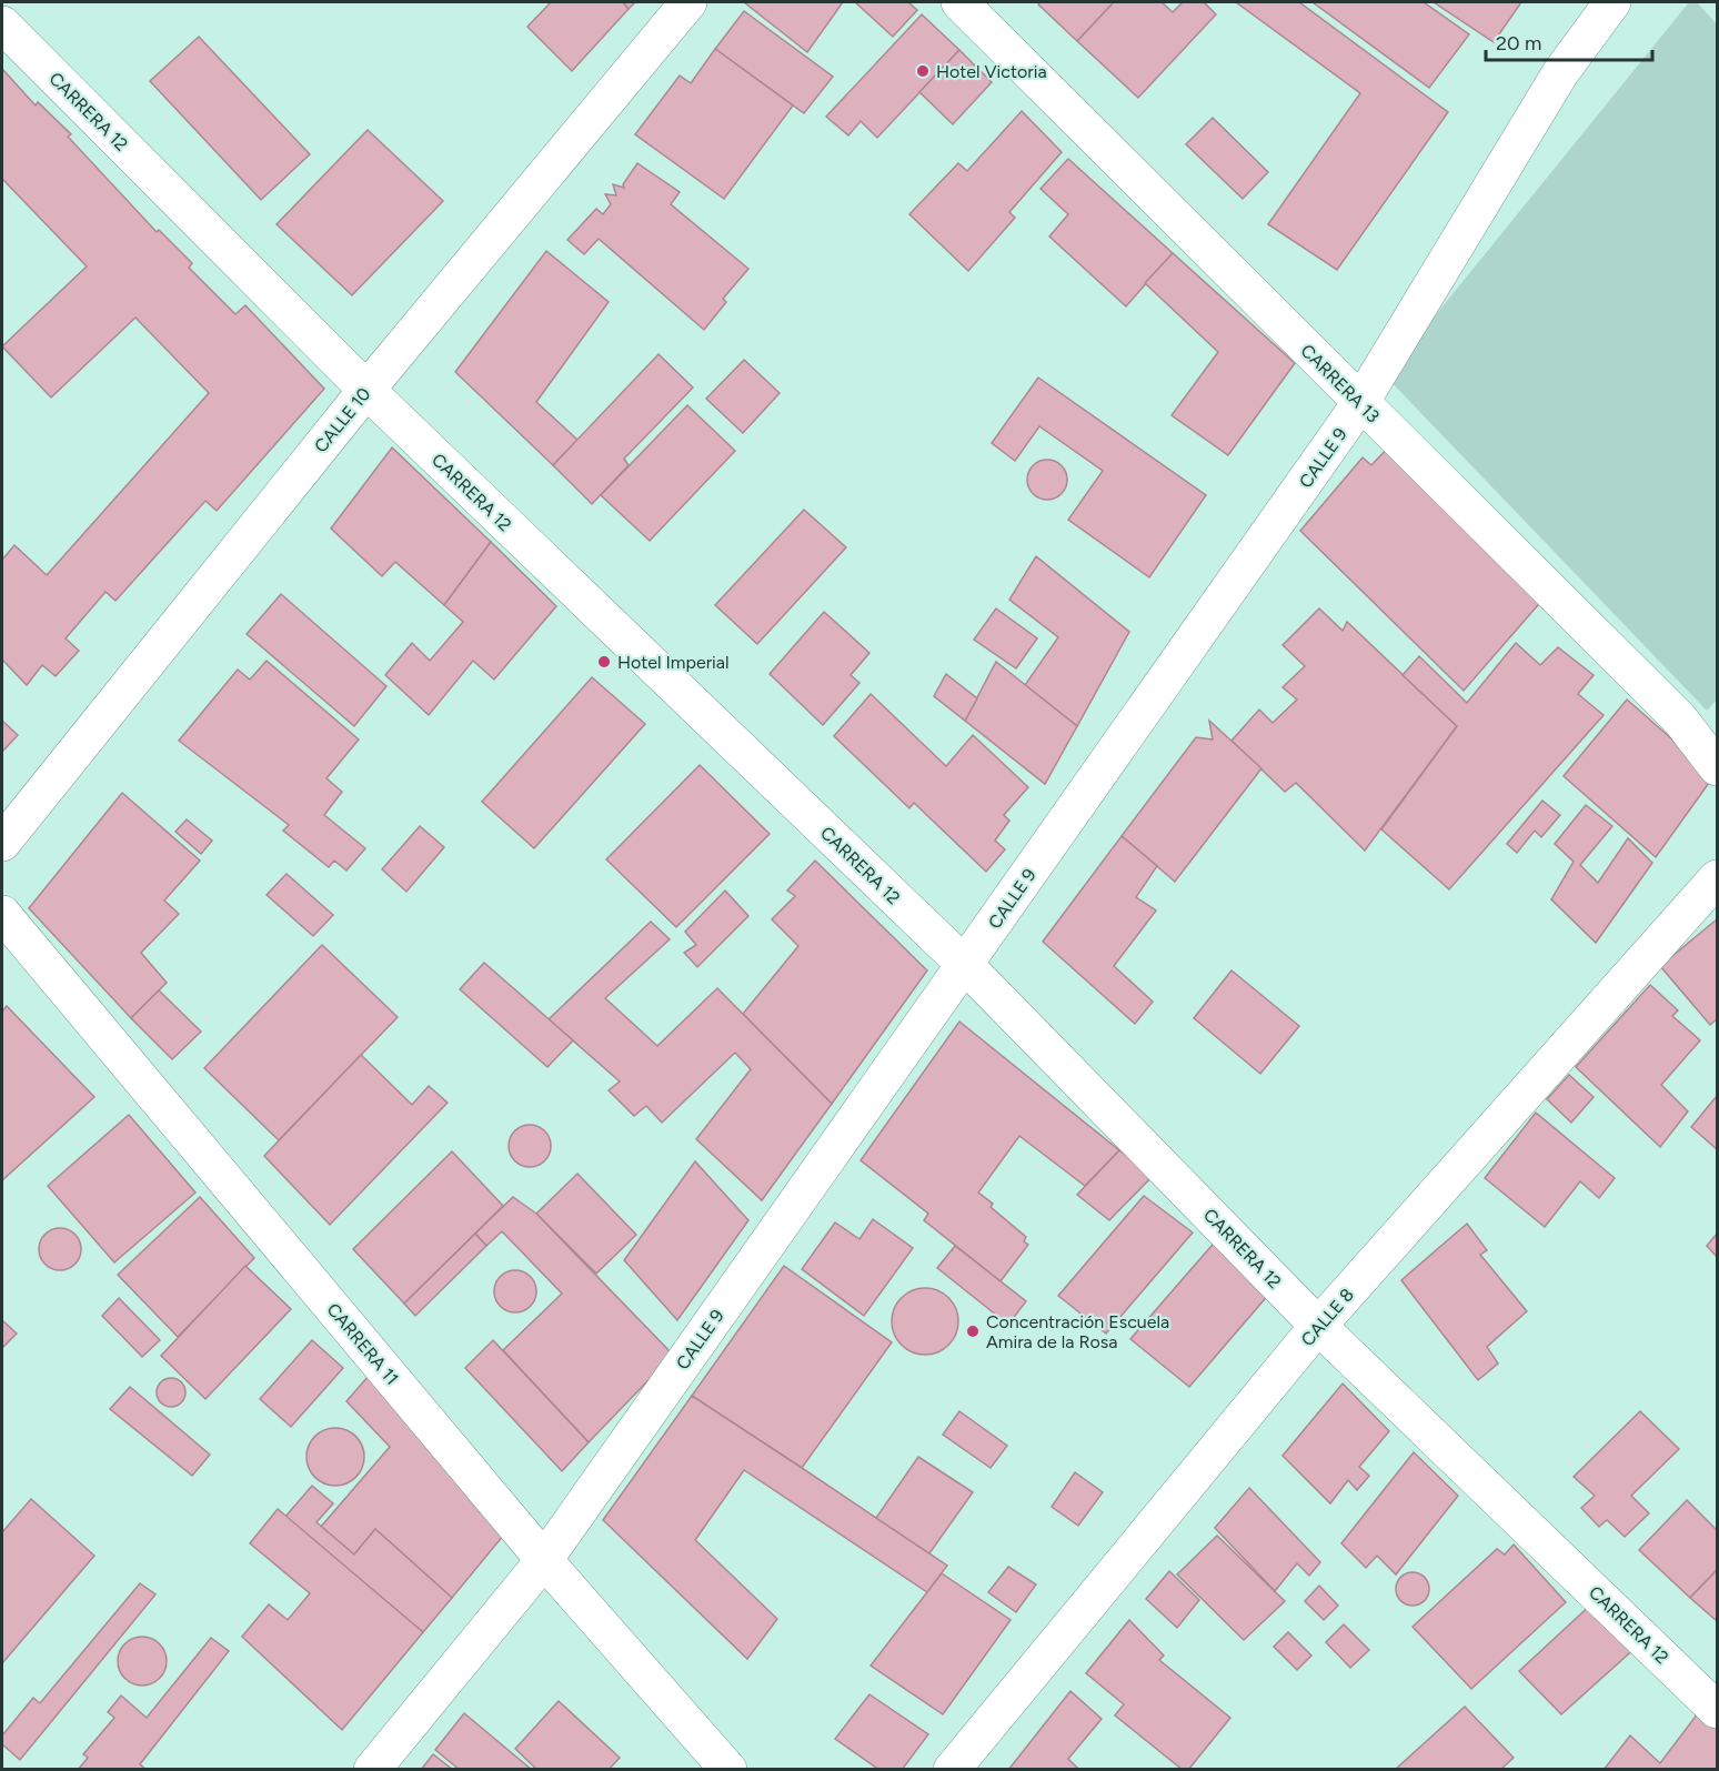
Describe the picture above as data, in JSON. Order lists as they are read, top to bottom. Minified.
{"streets":{"street":["CARRERA 12","CARRERA 13","CALLE 10","CALLE 9","CALLE 8","CARRERA 11"]},"crossings":[["CARRERA 12","CALLE 10"],["CARRERA 12","CALLE 9"],["CARRERA 12","CALLE 8"],["CARRERA 13","CALLE 9"],["CALLE 9","CARRERA 11"]],"places":["Hotel Victoria","Hotel Imperial","Concentración Escuela Amira de la Rosa"],"scale_bar":"20 m"}
